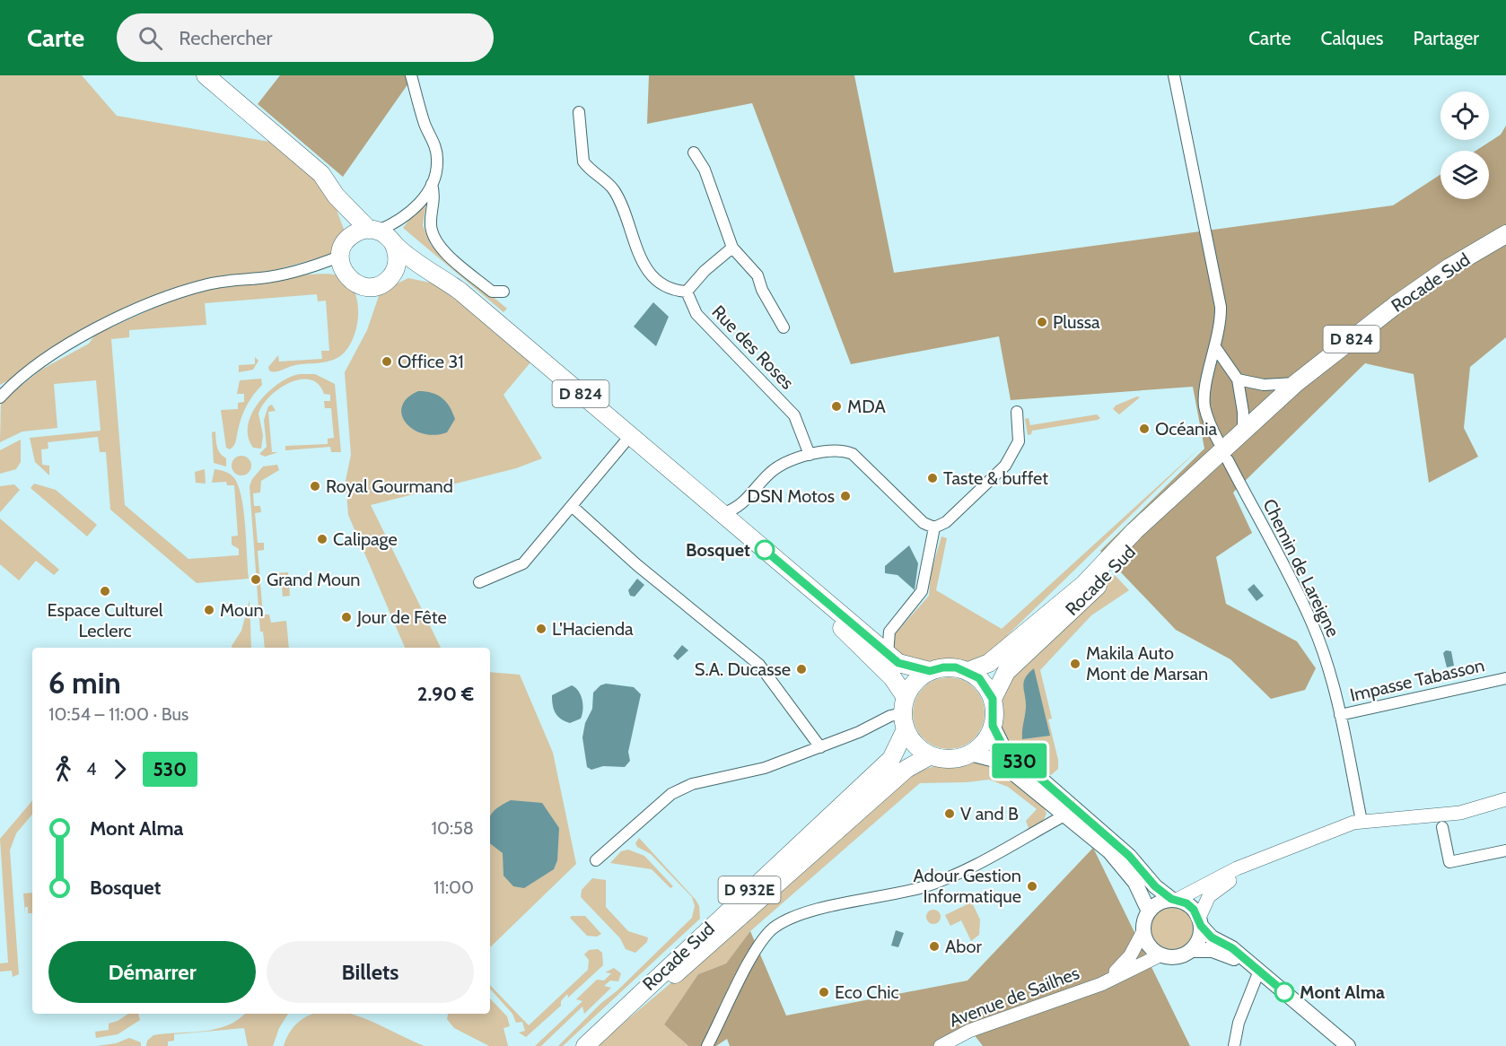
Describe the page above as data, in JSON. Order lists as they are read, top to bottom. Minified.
{"streets":{"main road":["Rocade Sud","D 824","D 932E"],"street":["Rue des Roses","Chemin de Lareigne","Impasse Tabasson","Avenue de Sailhes"]},"crossings":[["Rocade Sud","D 824"],["Rocade Sud","Chemin de Lareigne"],["Chemin de Lareigne","Impasse Tabasson"]],"places":["Plussa","Office 31","MDA","Océania","Taste & buffet","Royal Gourmand","DSN Motos","Calipage","Bosquet","Grand Moun","Espace Culturel Leclerc","Moun","Jour de Fête","L'Hacienda","Makila Auto Mont de Marsan","S.A. Ducasse","V and B","Adour Gestion Informatique","Abor","Eco Chic","Mont Alma"],"lines":["bus line 530"],"page":{"header":"Carte","search":"Rechercher","nav":["Carte","Calques","Partager"],"on_map":"530","heading":["6 min","10:54 – 11:00 · Bus","2.90 €"],"legs":["4","530"],"list":[{"name":"Mont Alma","value":"10:58"},{"name":"Bosquet","value":"11:00"}],"buttons":["Démarrer","Billets"]}}
